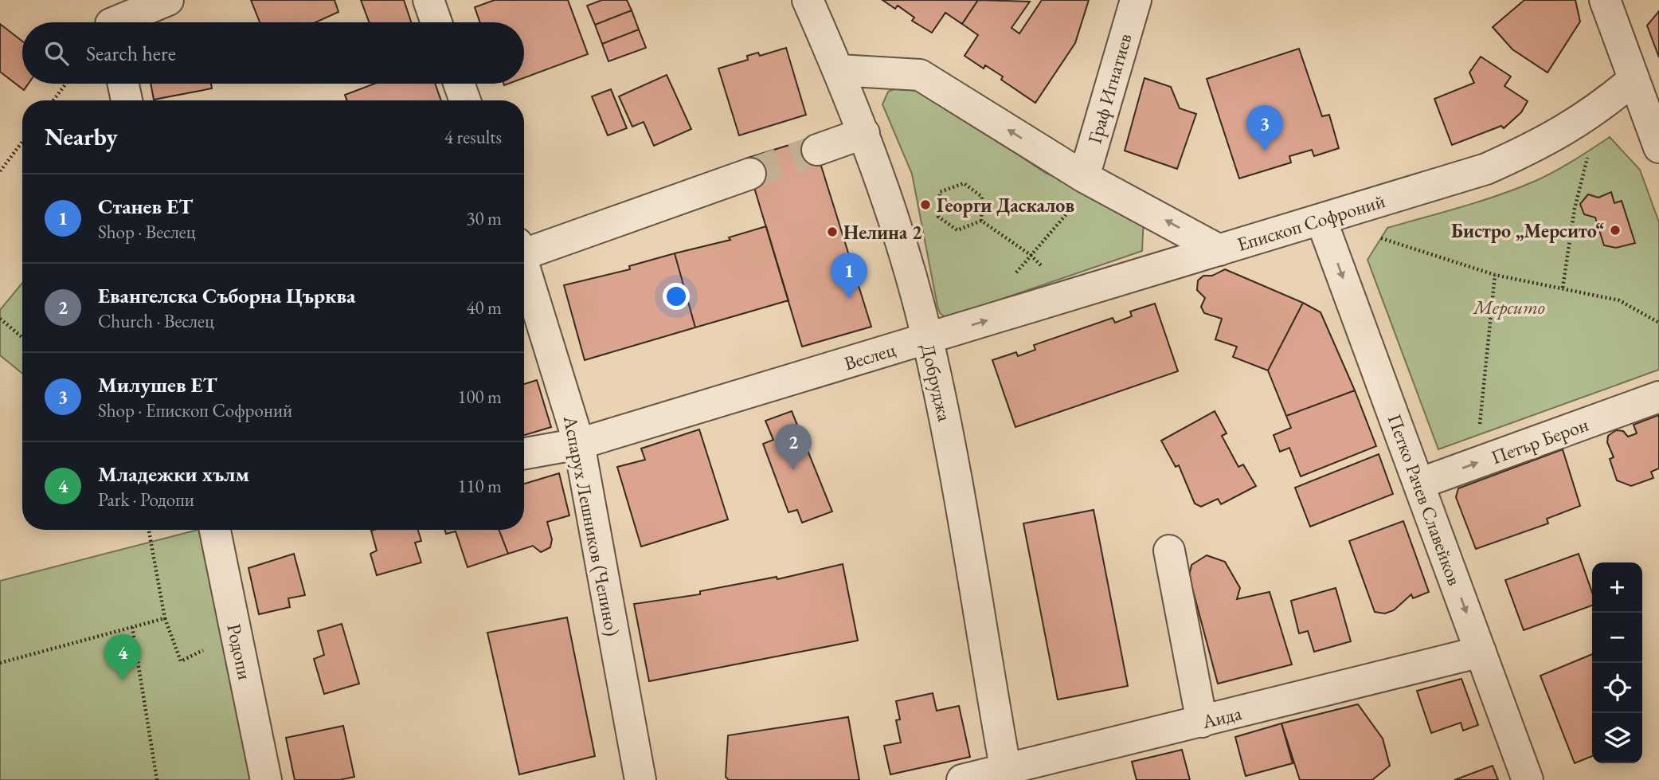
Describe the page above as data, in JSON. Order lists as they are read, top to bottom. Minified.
{"streets":{"street":["Граф Игнатиев","Епископ Софроний","Веслец","Добруджа","Петър Берон","Петко Рачев Славейков","Аспарух Лешников (Чепино)","Родопи","Аида"]},"crossings":[["Граф Игнатиев","Епископ Софроний"],["Епископ Софроний","Веслец"],["Епископ Софроний","Добруджа"],["Епископ Софроний","Петко Рачев Славейков"],["Веслец","Добруджа"],["Веслец","Аспарух Лешников (Чепино)"],["Добруджа","Аида"],["Петър Берон","Петко Рачев Славейков"],["Петко Рачев Славейков","Аида"]],"one_way":["Епископ Софроний","Петко Рачев Славейков"],"parks":["Мерсито"],"places":["Георги Даскалов","Бистро „Мерсито“","Нелина 2"],"page":{"search":"Search here","heading":["Nearby","4 results"],"pins":["3","1","2","4"],"list":[{"mark":"1","name":"Станев ЕТ","note":"Shop · Веслец","value":"30 m"},{"mark":"2","name":"Евангелска Съборна Църква","note":"Church · Веслец","value":"40 m"},{"mark":"3","name":"Милушев ЕТ","note":"Shop · Епископ Софроний","value":"100 m"},{"mark":"4","name":"Младежки хълм","note":"Park · Родопи","value":"110 m"}],"map_buttons":["+","−"]}}
